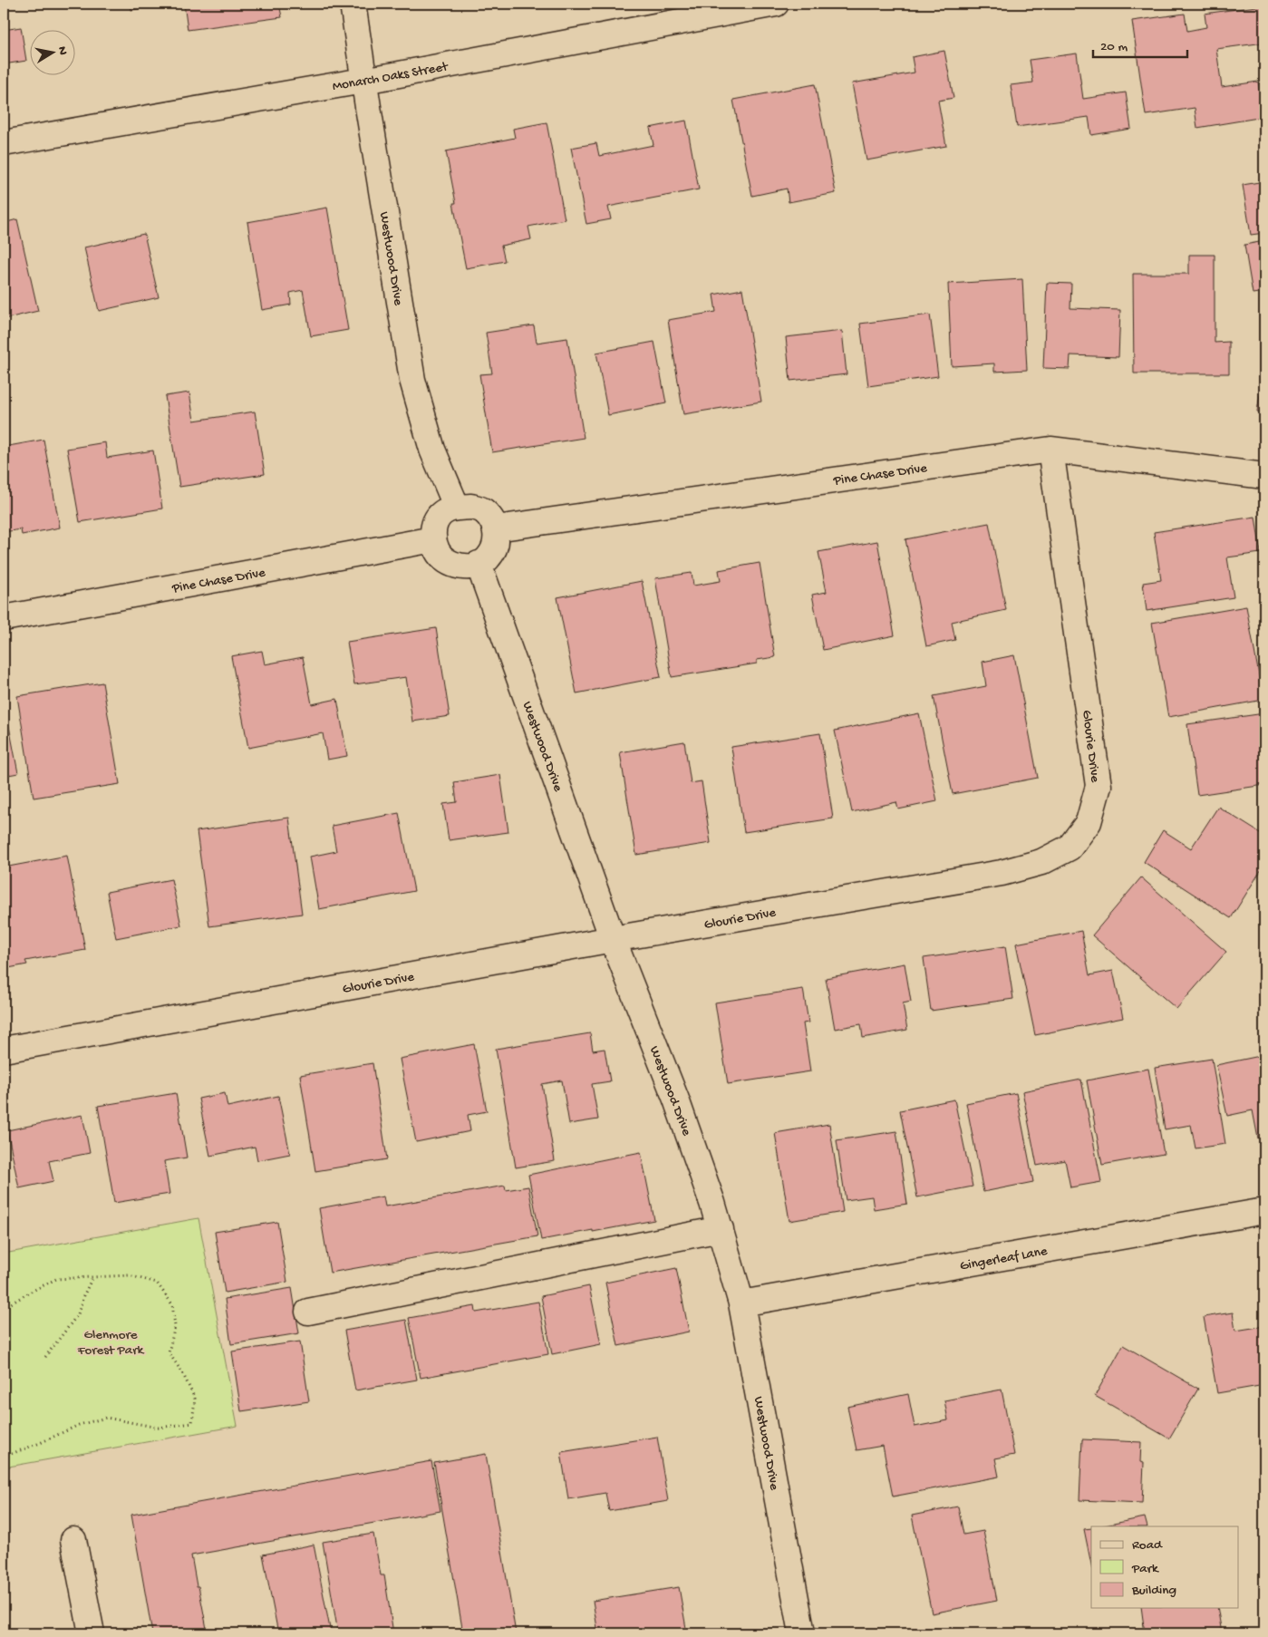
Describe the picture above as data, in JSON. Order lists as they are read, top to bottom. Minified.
{"streets":{"street":["Monarch Oaks Street","Westwood Drive","Pine Chase Drive","Glourie Drive","Gingerleaf Lane"]},"crossings":[["Monarch Oaks Street","Westwood Drive"],["Westwood Drive","Pine Chase Drive"],["Westwood Drive","Glourie Drive"],["Westwood Drive","Gingerleaf Lane"],["Pine Chase Drive","Glourie Drive"]],"parks":["Glenmore Forest Park"],"legend":["Road","Park","Building"],"scale_bar":"20 m","north":"right"}
